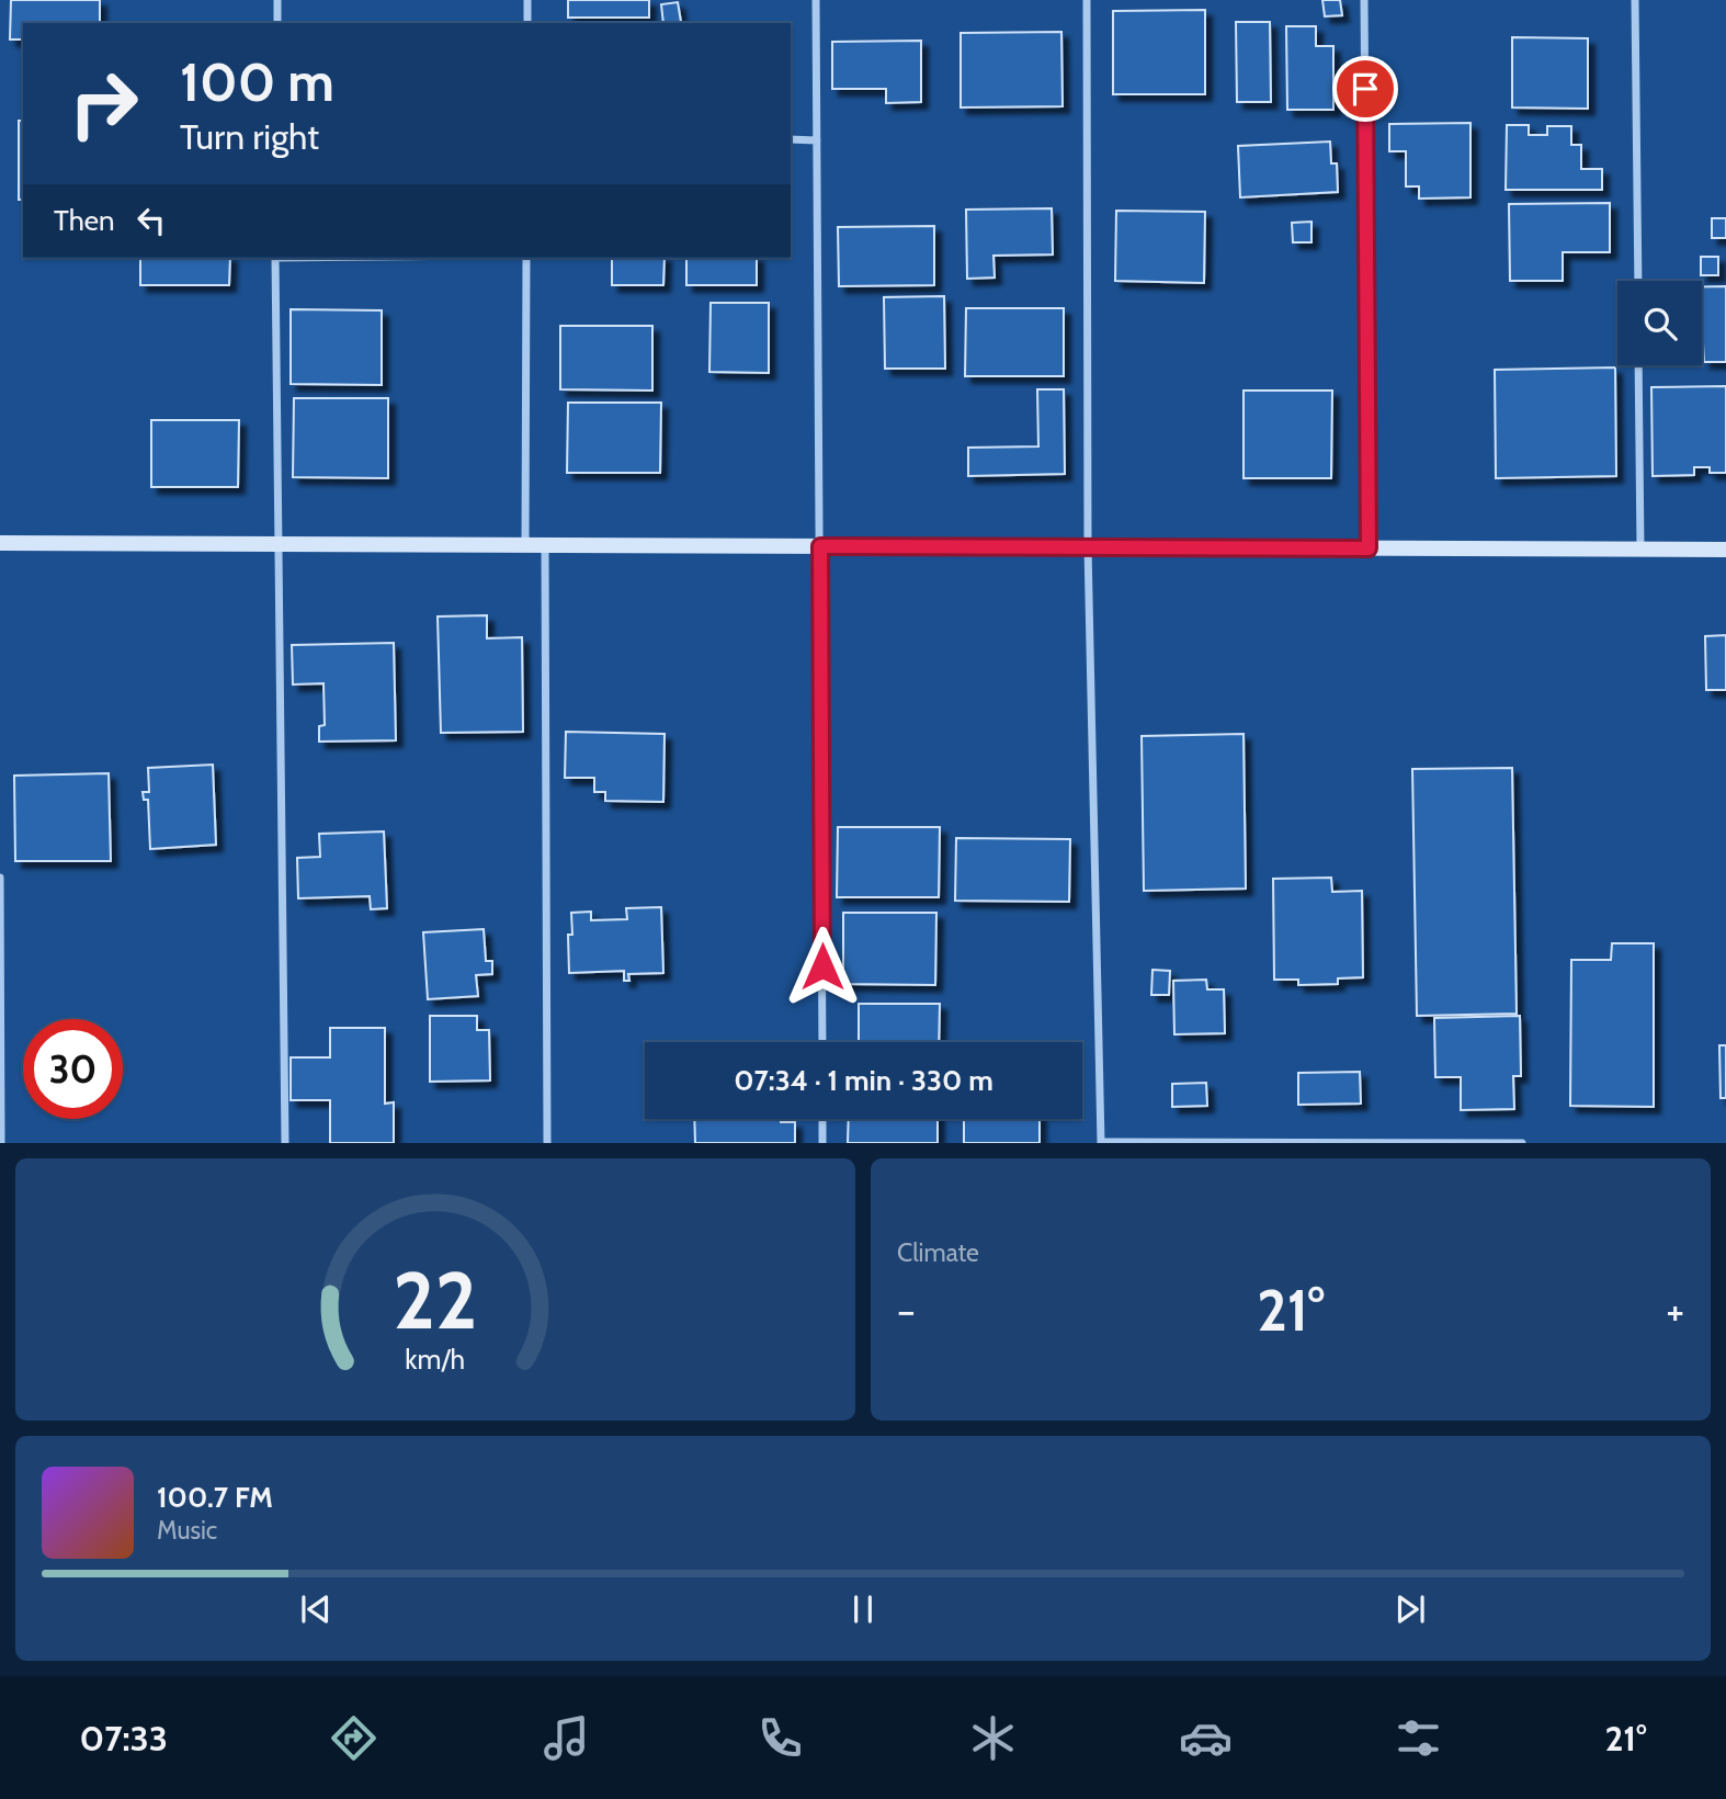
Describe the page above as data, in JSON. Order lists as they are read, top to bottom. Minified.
{"page":{"turn":["100 m","Turn right"],"then":"Then","limit":"30","trip":"07:34 · 1 min · 330 m","tile":"Climate","heat":["−","21°","+"],"song":["100.7 FM","Music"],"tabs":["07:33","21°"],"gauge":["22","km/h"]}}
